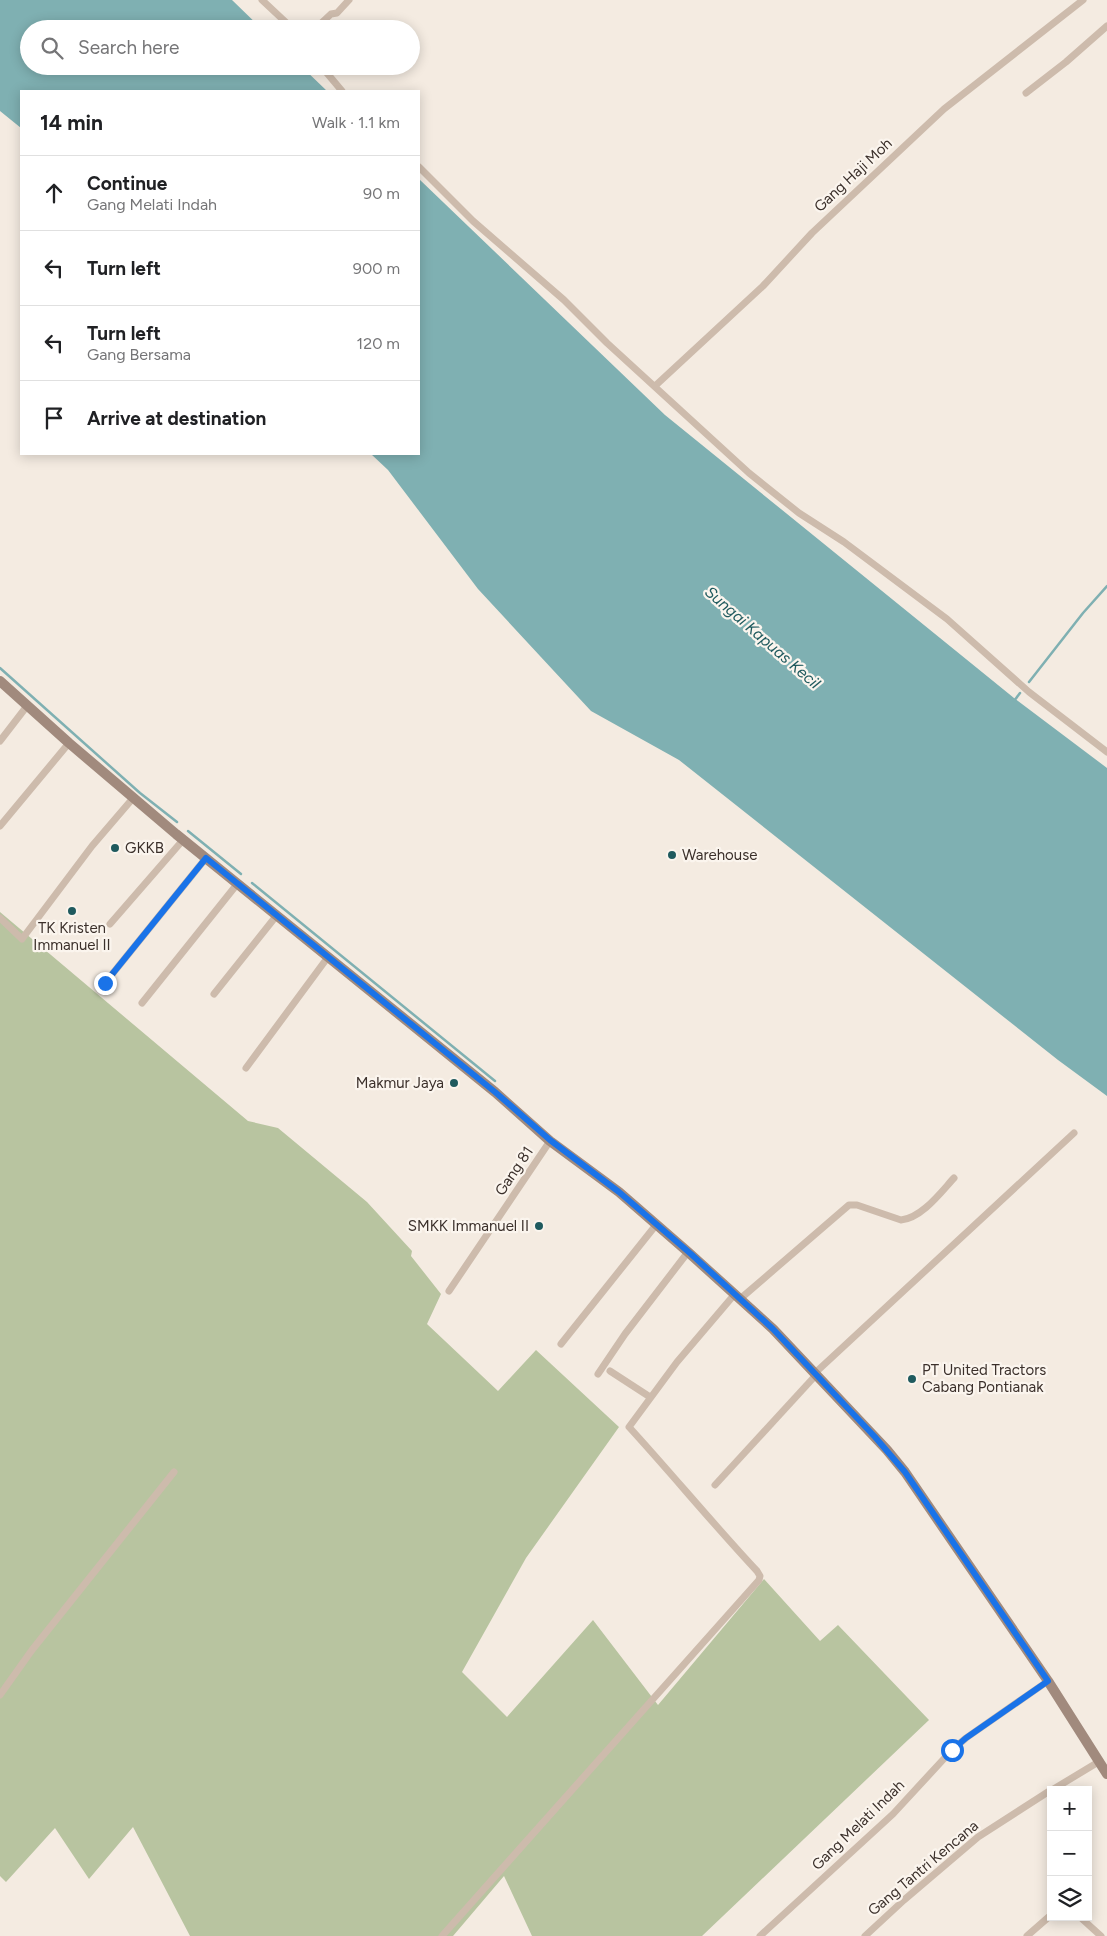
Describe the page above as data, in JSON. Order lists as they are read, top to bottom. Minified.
{"streets":{"street":["Gang Haji Moh","Gang 81","Gang Melati Indah","Gang Tantri Kencana"]},"water":["Sungai Kapuas Kecil"],"places":["GKKB","Warehouse","TK Kristen Immanuel II","Makmur Jaya","SMKK Immanuel II","PT United Tractors Cabang Pontianak"],"page":{"search":"Search here","heading":["14 min","Walk · 1.1 km"],"list":[["Continue","Gang Melati Indah","90 m"],["Turn left","900 m"],["Turn left","Gang Bersama","120 m"],"Arrive at destination"],"map_buttons":["+","−"]}}
